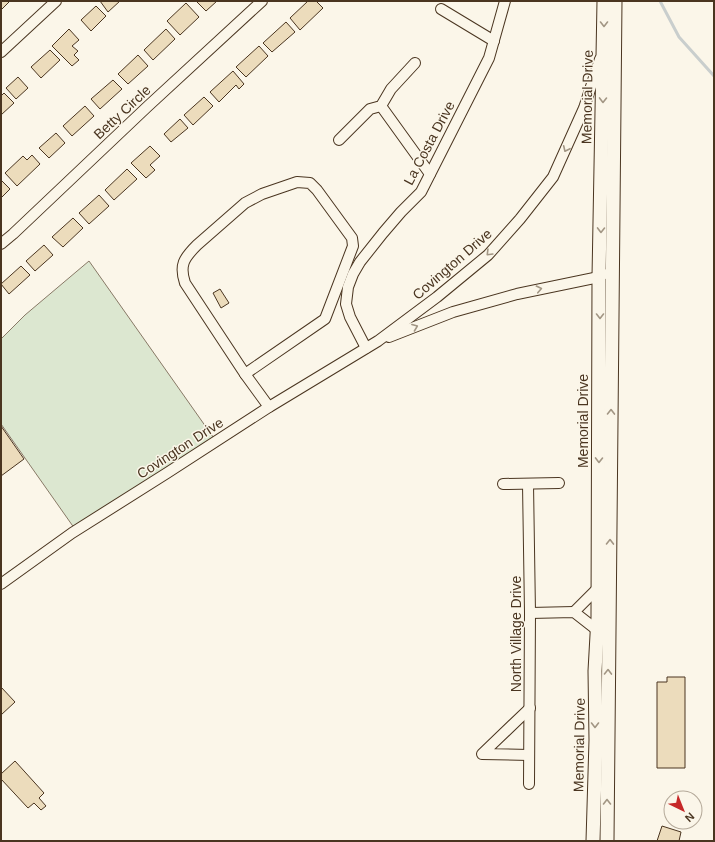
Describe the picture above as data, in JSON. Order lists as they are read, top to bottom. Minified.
{"streets":{"main road":["Memorial Drive"],"street":["Betty Circle","La Costa Drive","Covington Drive","North Village Drive"]},"crossings":[["Memorial Drive","Covington Drive"],["La Costa Drive","Covington Drive"]],"north":"bottom right"}
